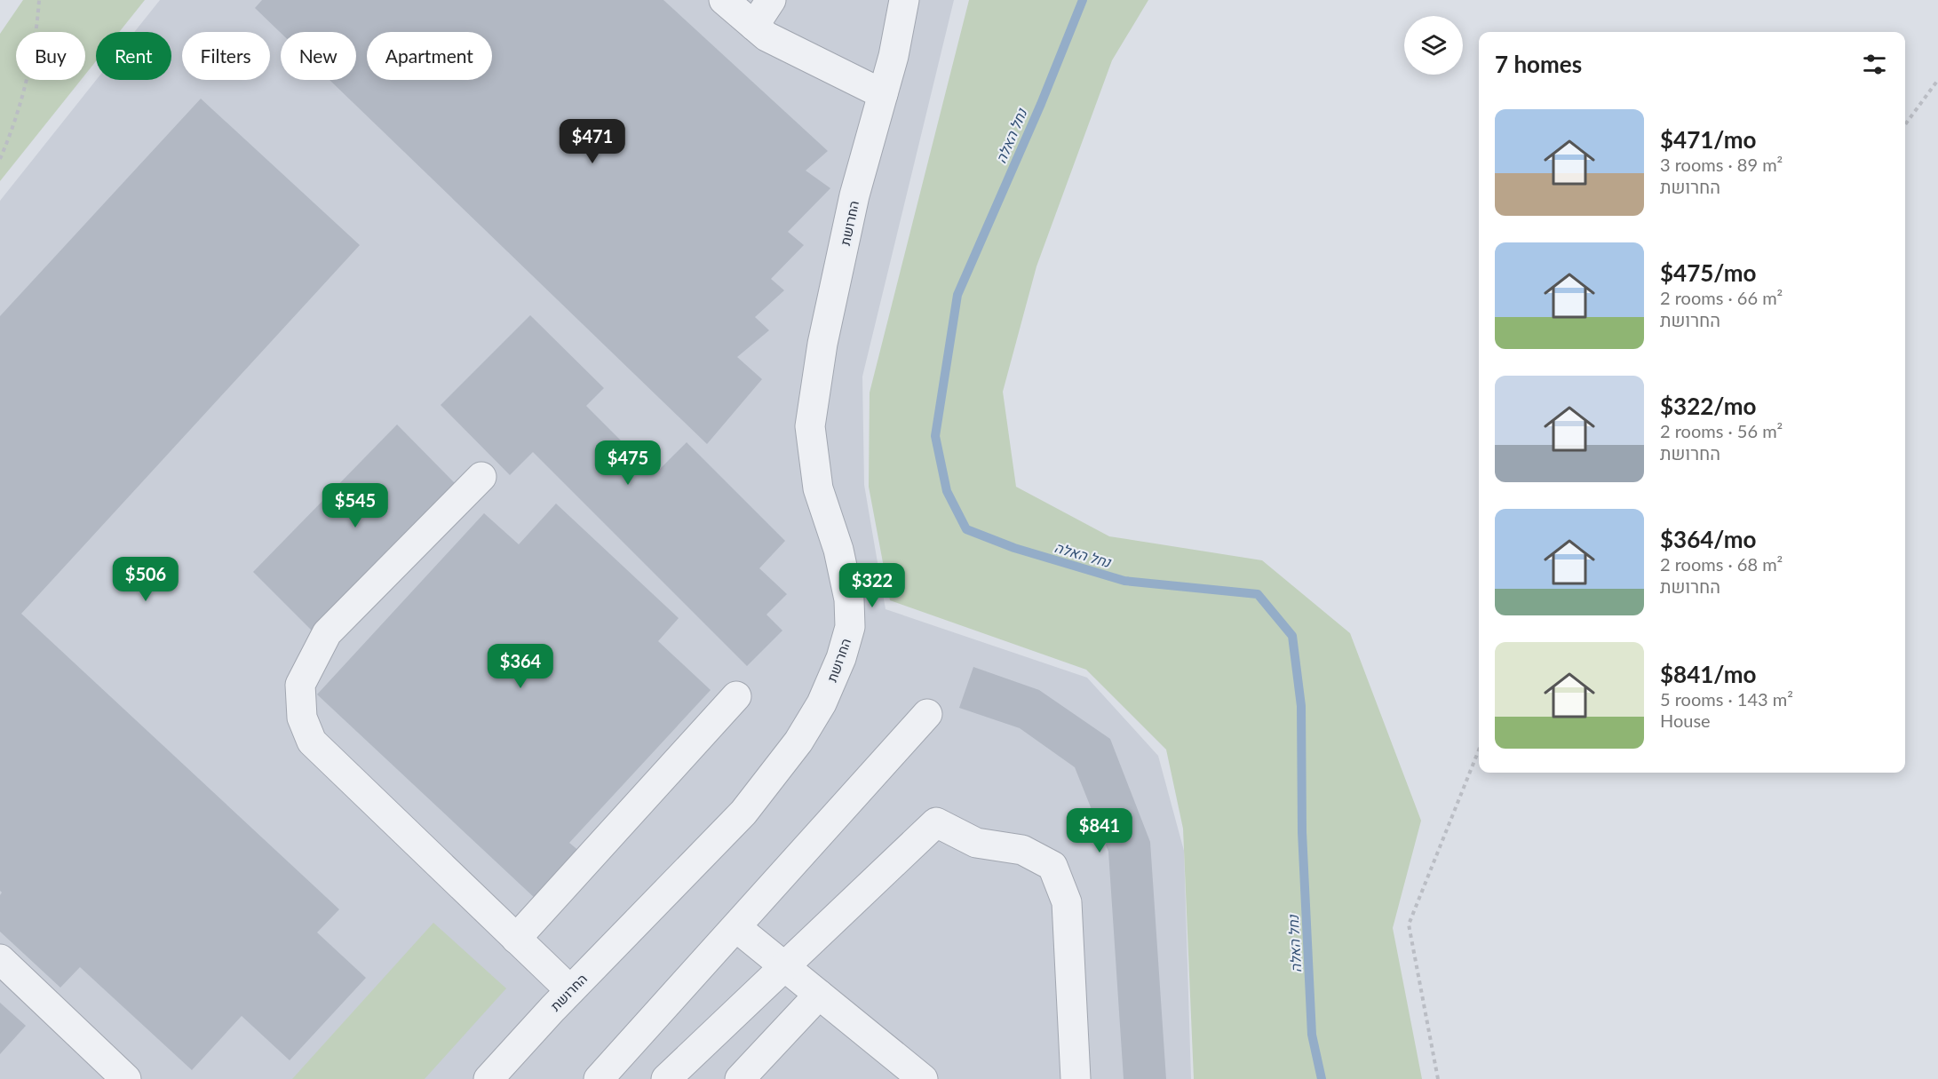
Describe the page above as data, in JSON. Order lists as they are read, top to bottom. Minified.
{"streets":{"street":["החרושת"]},"water":["נחל האלה"],"page":{"chip":["Buy","Rent","Filters","New","Apartment"],"heading":"7 homes","list":[{"name":"$471/mo","note":"3 rooms · 89 m² · החרושת"},{"name":"$475/mo","note":"2 rooms · 66 m² · החרושת"},{"name":"$322/mo","note":"2 rooms · 56 m² · החרושת"},{"name":"$364/mo","note":"2 rooms · 68 m² · החרושת"},{"name":"$841/mo","note":"5 rooms · 143 m² · House"}],"price":["$471","$475","$545","$506","$322","$364","$841"]}}
